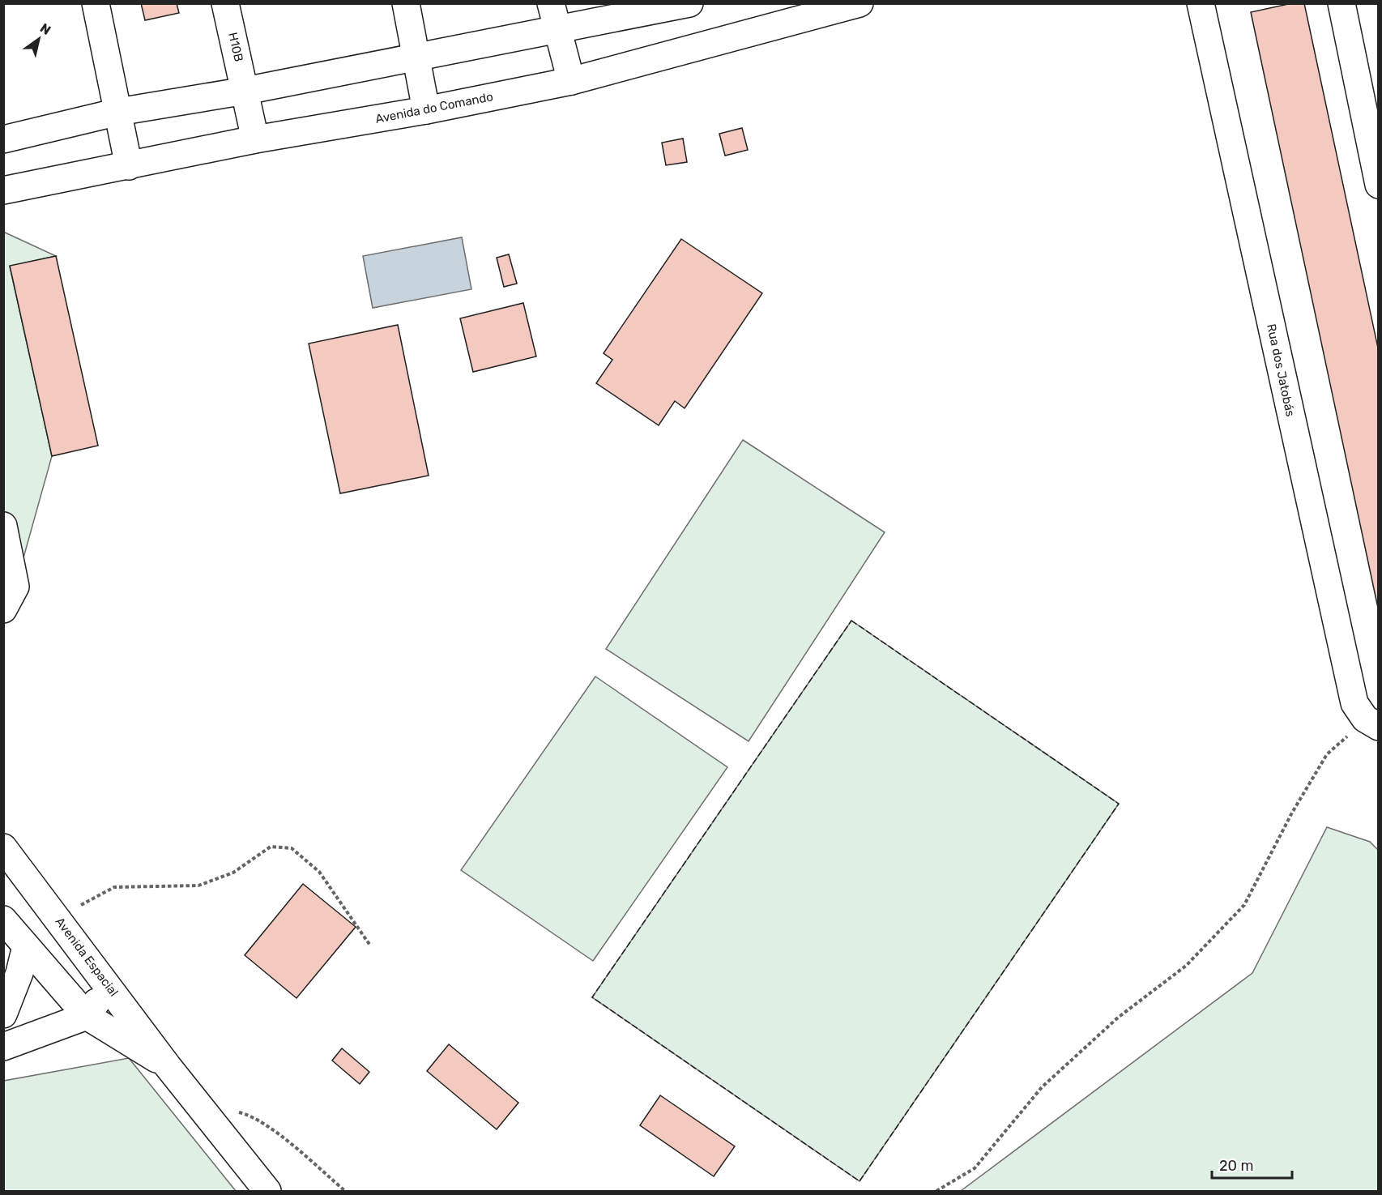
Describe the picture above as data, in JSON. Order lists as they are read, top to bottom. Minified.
{"streets":{"lane":["H10B","Avenida do Comando","Rua dos Jatobás","Avenida Espacial"]},"crossings":[["H10B","Avenida do Comando"]],"scale_bar":"20 m","north":"top right"}
